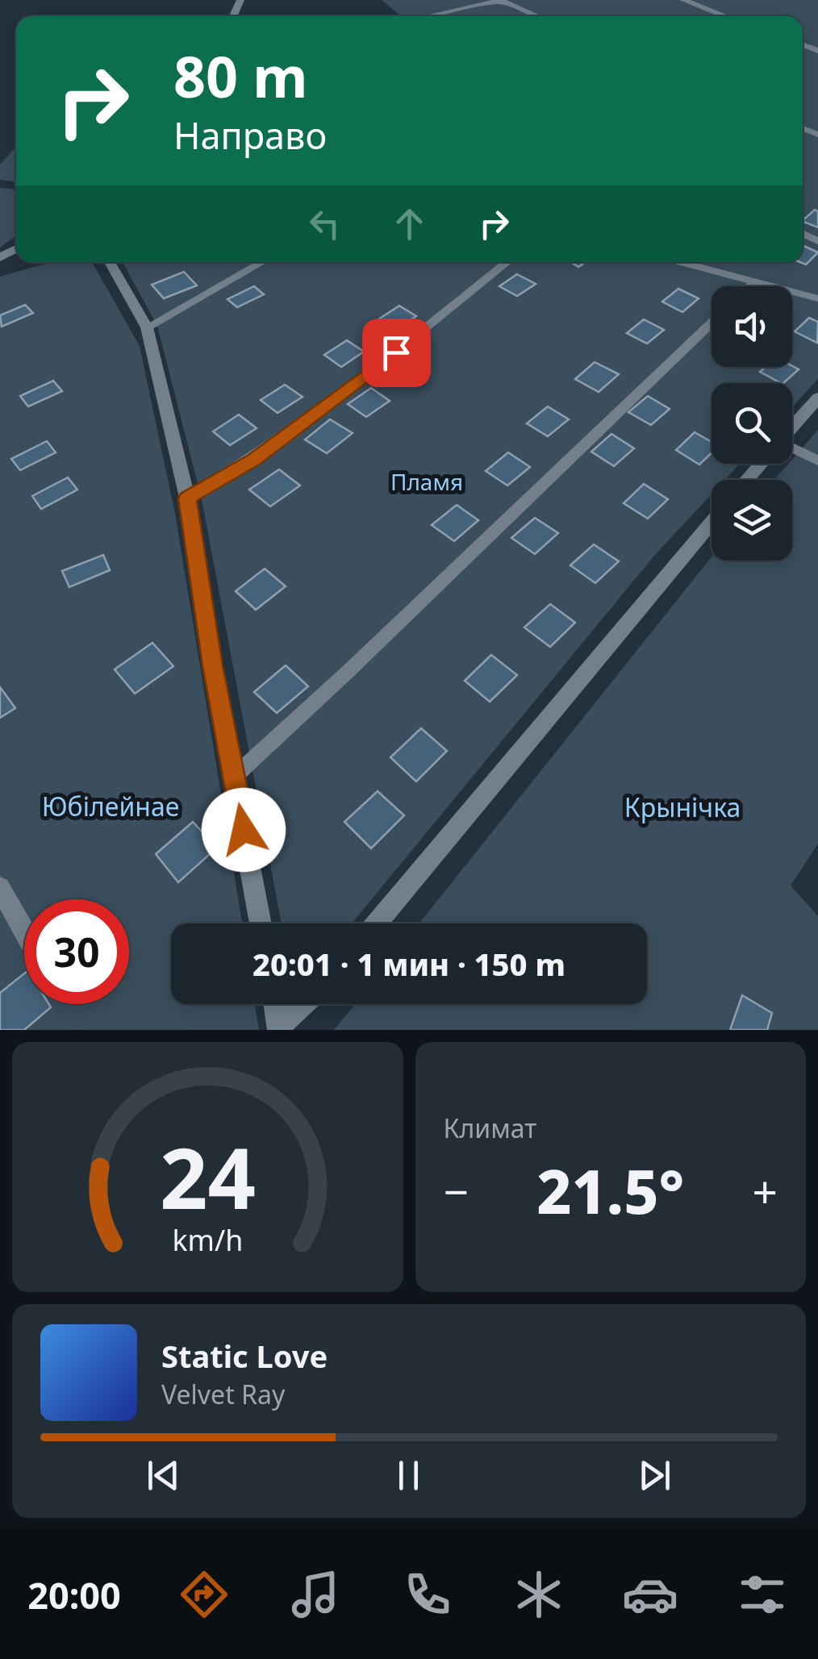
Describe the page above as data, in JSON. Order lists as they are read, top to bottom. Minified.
{"parks":["Пламя","Юбілейнае","Крынічка"],"page":{"turn":["80 m","Направо"],"limit":"30","trip":"20:01 · 1 мин · 150 m","tile":"Климат","heat":["−","21.5°","+"],"song":["Static Love","Velvet Ray"],"tabs":"20:00","gauge":["24","km/h"]}}
